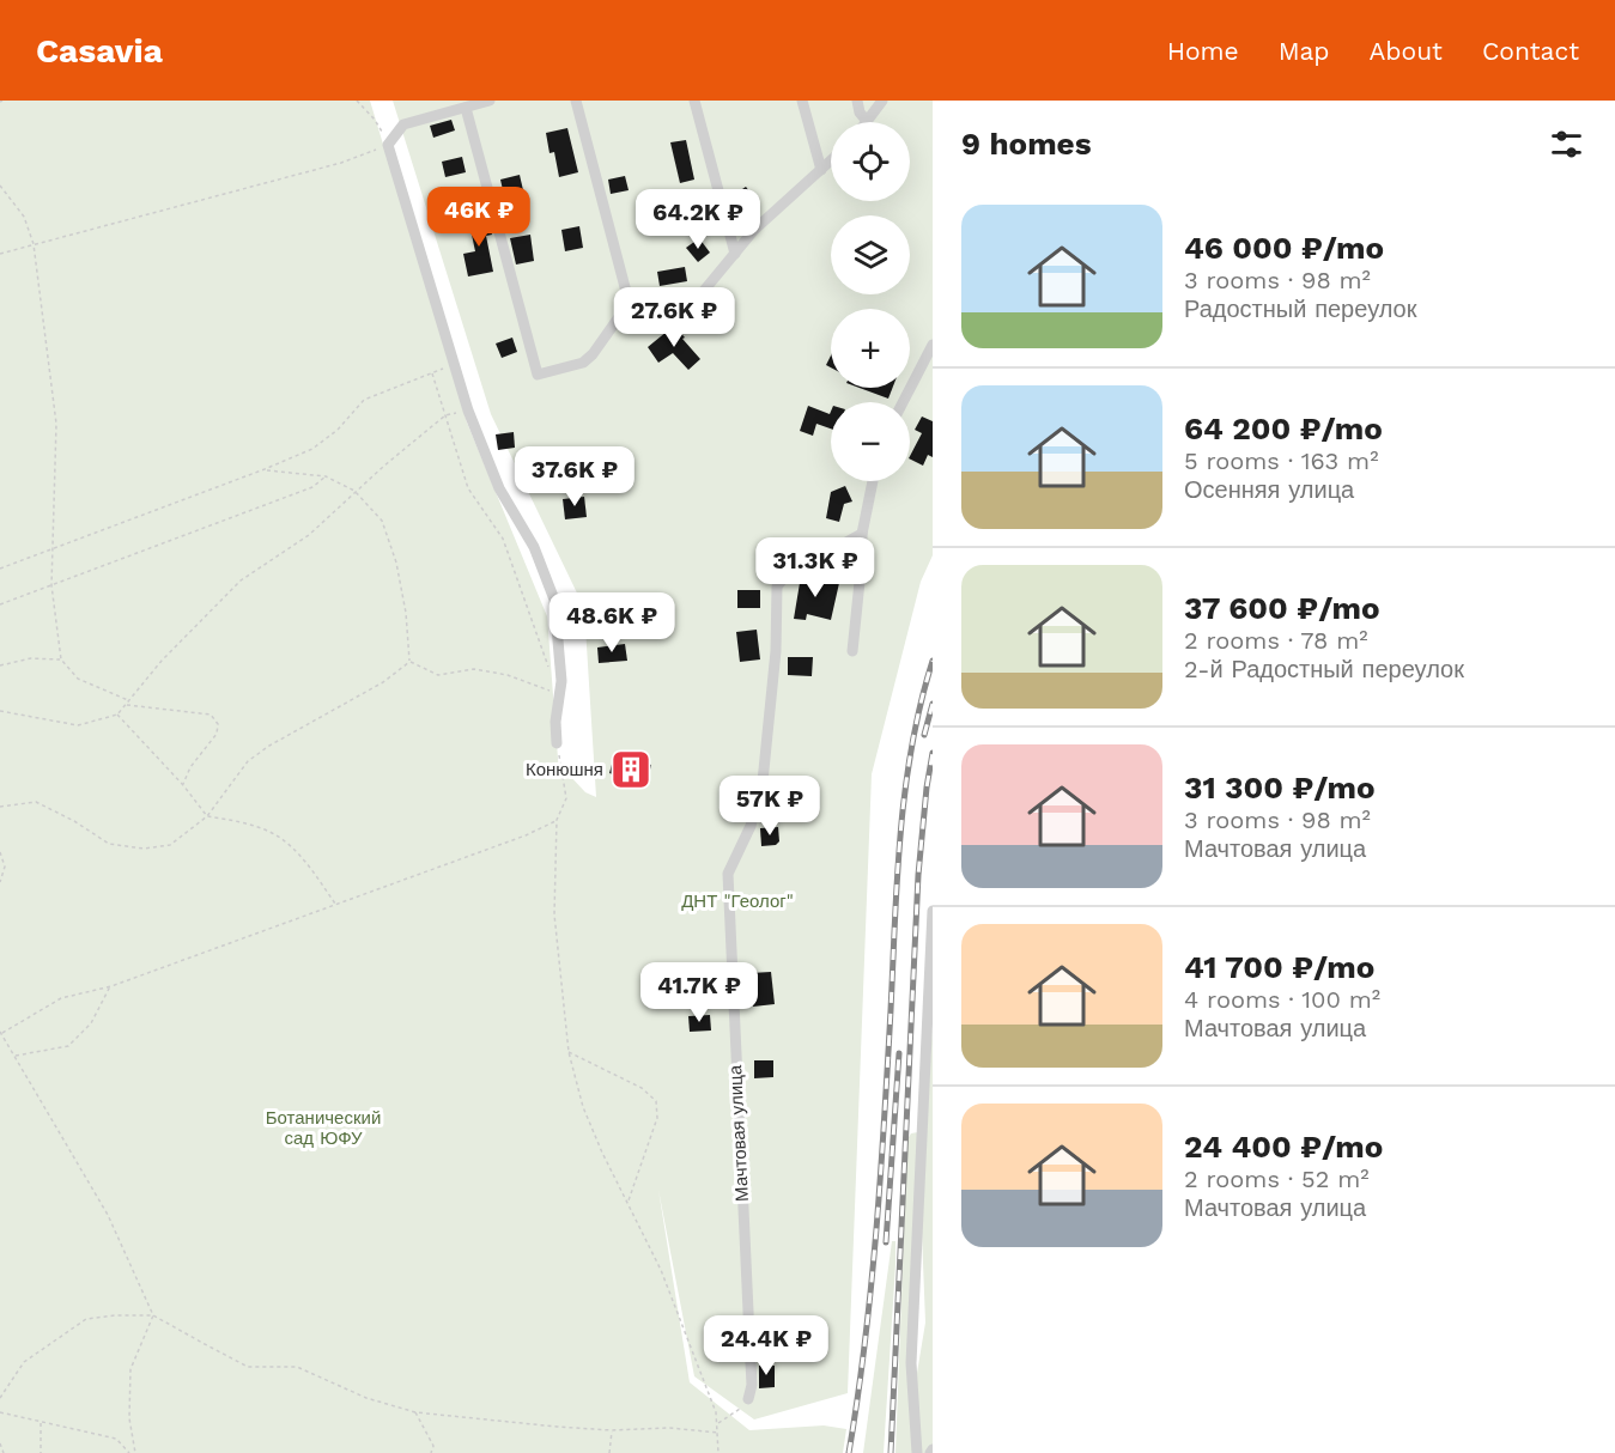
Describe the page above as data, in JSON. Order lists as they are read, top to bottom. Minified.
{"streets":{"street":["Мачтовая улица"]},"parks":["ДНТ \"Геолог\"","Ботанический сад ЮФУ"],"places":{"building":["Конюшня"]},"page":{"header":"Casavia","nav":["Home","Map","About","Contact"],"heading":"9 homes","map_buttons":["+","−"],"price":["46K ₽","64.2K ₽","27.6K ₽","37.6K ₽","31.3K ₽","48.6K ₽","57K ₽","41.7K ₽","24.4K ₽"],"list":[{"name":"46 000 ₽/mo","note":"3 rooms · 98 m² · Радостный переулок"},{"name":"64 200 ₽/mo","note":"5 rooms · 163 m² · Осенняя улица"},{"name":"37 600 ₽/mo","note":"2 rooms · 78 m² · 2-й Радостный переулок"},{"name":"31 300 ₽/mo","note":"3 rooms · 98 m² · Мачтовая улица"},{"name":"41 700 ₽/mo","note":"4 rooms · 100 m² · Мачтовая улица"},{"name":"24 400 ₽/mo","note":"2 rooms · 52 m² · Мачтовая улица"}]}}
